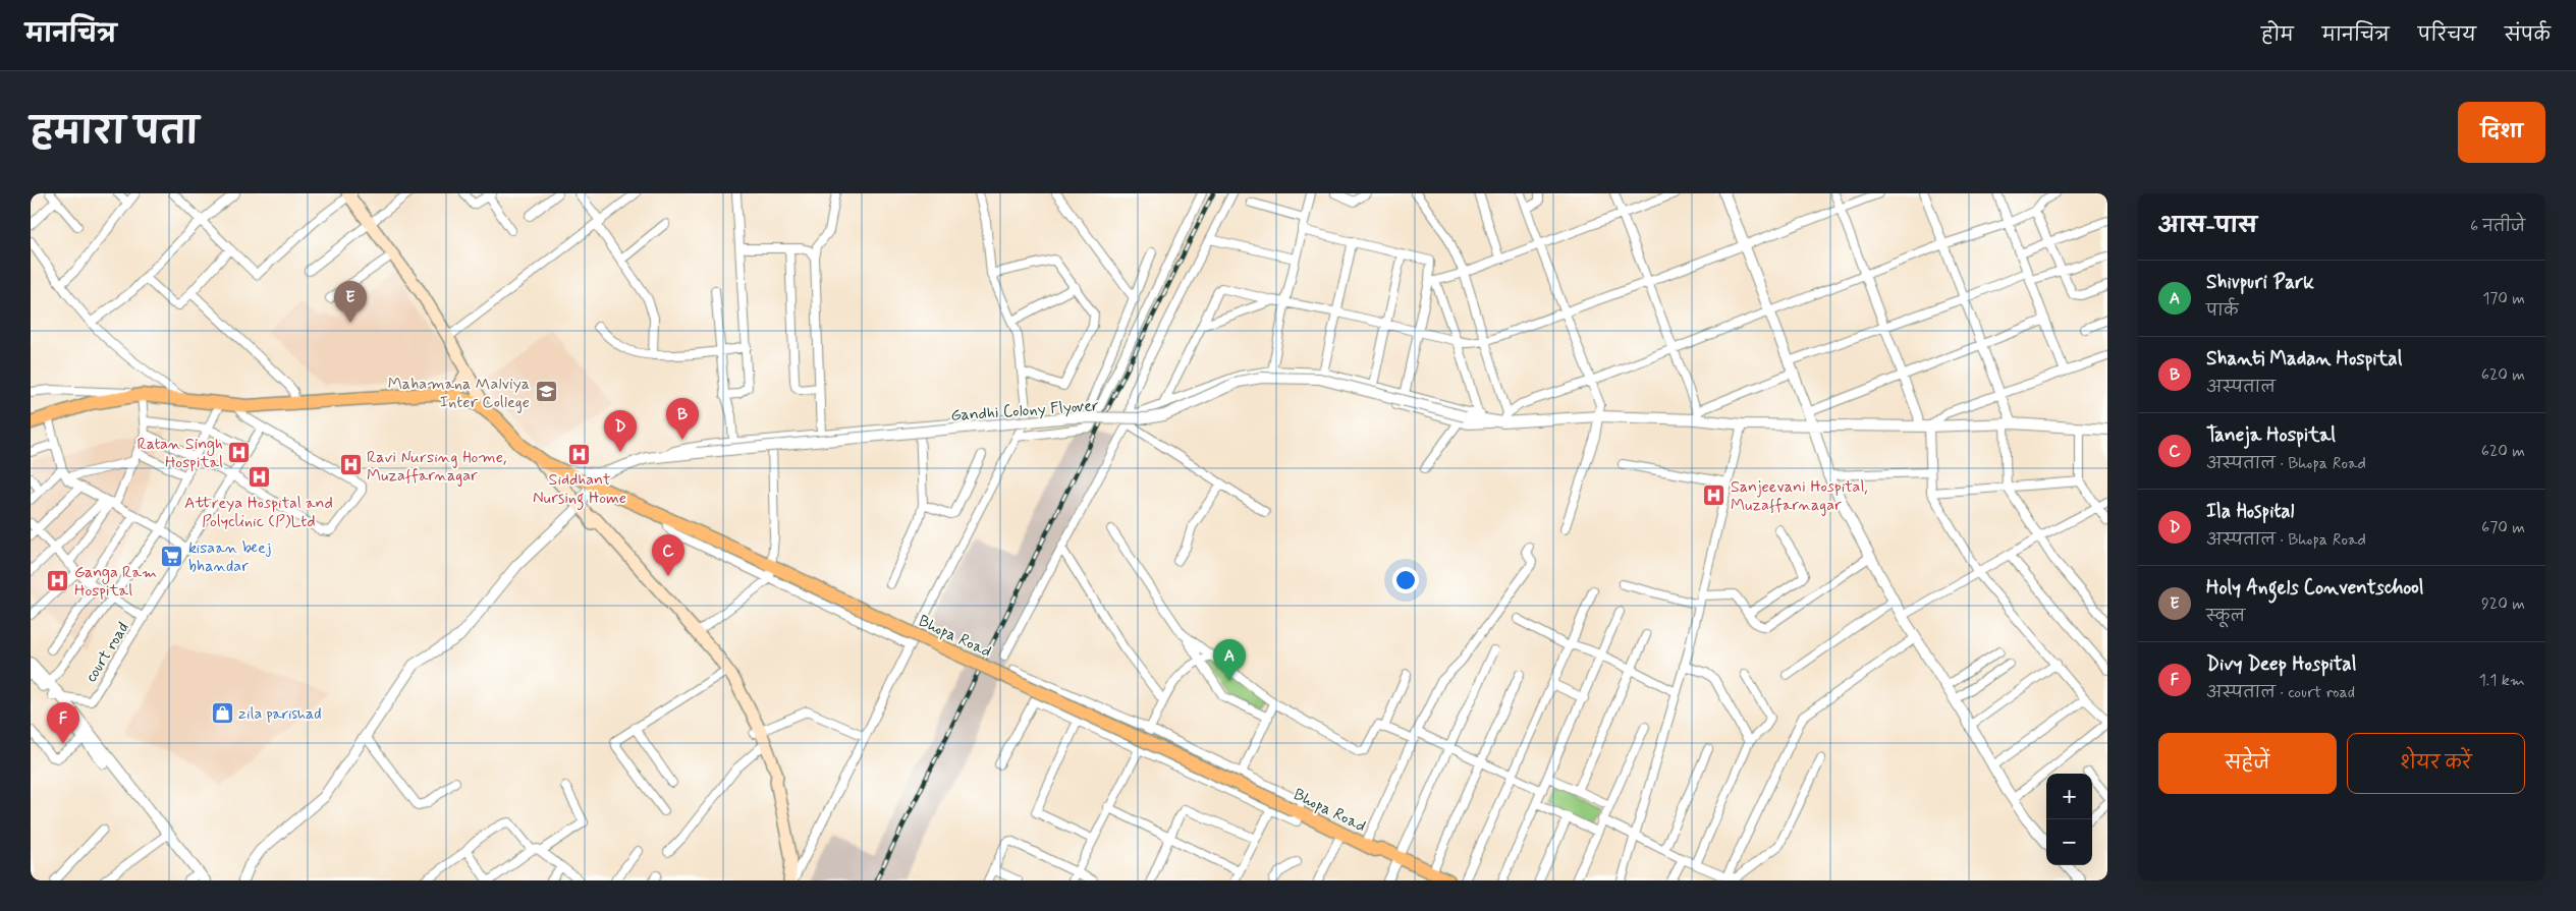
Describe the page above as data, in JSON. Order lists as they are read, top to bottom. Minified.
{"streets":{"main road":["Bhopa Road"],"street":["Gandhi Colony Flyover","court road"]},"crossings":[["Gandhi Colony Flyover","Bhopa Road"]],"places":{"school or university":["Mahamana Malviya Inter College"],"hospital":["Ratan Singh Hospital","Siddhant Nursing Home","Ravi Nursing Home, Muzaffarnagar","Attreya Hospital and Polyclinic (P)Ltd","Sanjeevani Hospital, Muzaffarnagar","Ganga Ram Hospital"],"supermarket":["kisaan beej bhandar"],"shop":["zila parishad"]},"page":{"header":"मानचित्र","nav":["होम","मानचित्र","परिचय","संपर्क"],"title":"हमारा पता","buttons":["दिशा",["सहेजें","शेयर करें"]],"heading":["आस-पास","6 नतीजे"],"list":[{"mark":"A","name":"Shivpuri Park","note":"पार्क","value":"170 m"},{"mark":"B","name":"Shanti Madan Hospital","note":"अस्पताल","value":"620 m"},{"mark":"C","name":"Taneja Hospital","note":"अस्पताल · Bhopa Road","value":"620 m"},{"mark":"D","name":"Ila Hospital","note":"अस्पताल · Bhopa Road","value":"670 m"},{"mark":"E","name":"Holy Angels Conventschool","note":"स्कूल","value":"920 m"},{"mark":"F","name":"Divy Deep Hospital","note":"अस्पताल · court road","value":"1.1 km"}],"pins":["E","B","D","C","A","F"],"map_buttons":["+","−"]}}
